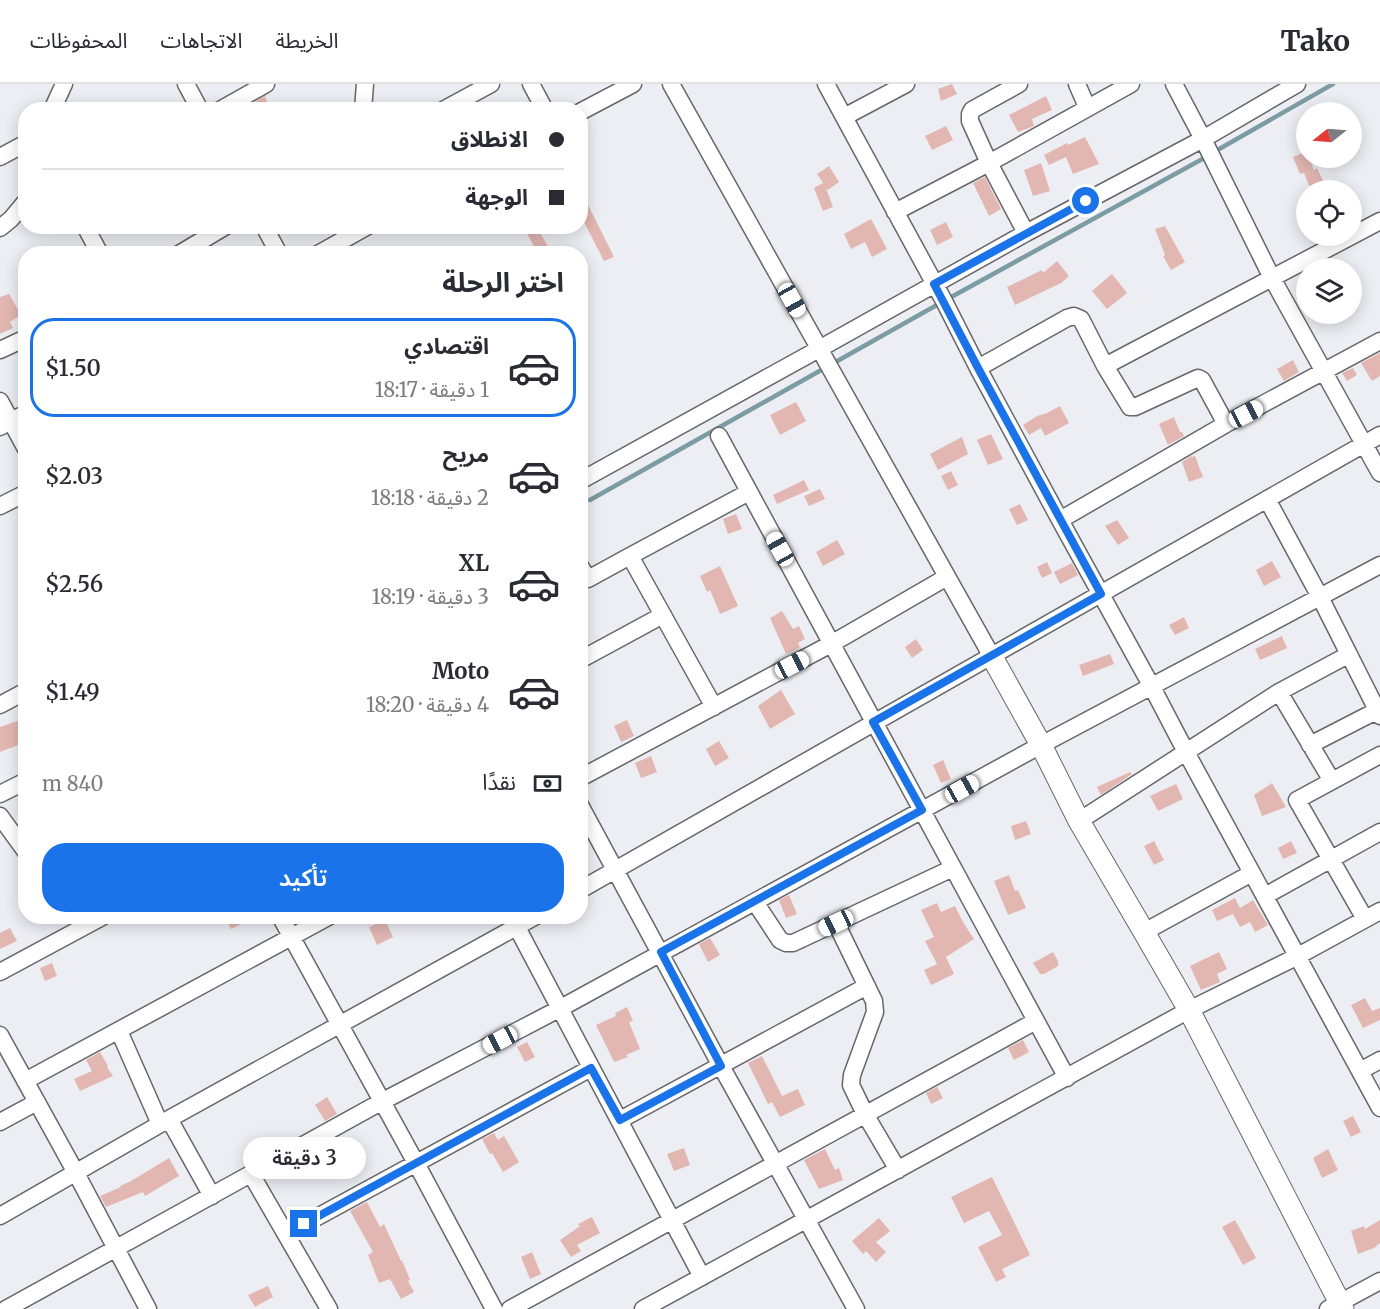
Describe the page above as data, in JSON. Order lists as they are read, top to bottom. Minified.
{"north":"left","page":{"header":"Tako","nav":["الخريطة","الاتجاهات","المحفوظات"],"banner":["الانطلاق","الوجهة"],"heading":"اختر الرحلة","list":[{"name":"اقتصادي","note":"1 دقيقة · 18:17","value":"$1.50"},{"name":"مريح","note":"2 دقيقة · 18:18","value":"$2.03"},{"name":"XL","note":"3 دقيقة · 18:19","value":"$2.56"},{"name":"Moto","note":"4 دقيقة · 18:20","value":"$1.49"}],"pay":["نقدًا","840 m"],"buttons":"تأكيد","bubble":"3 دقيقة"}}
